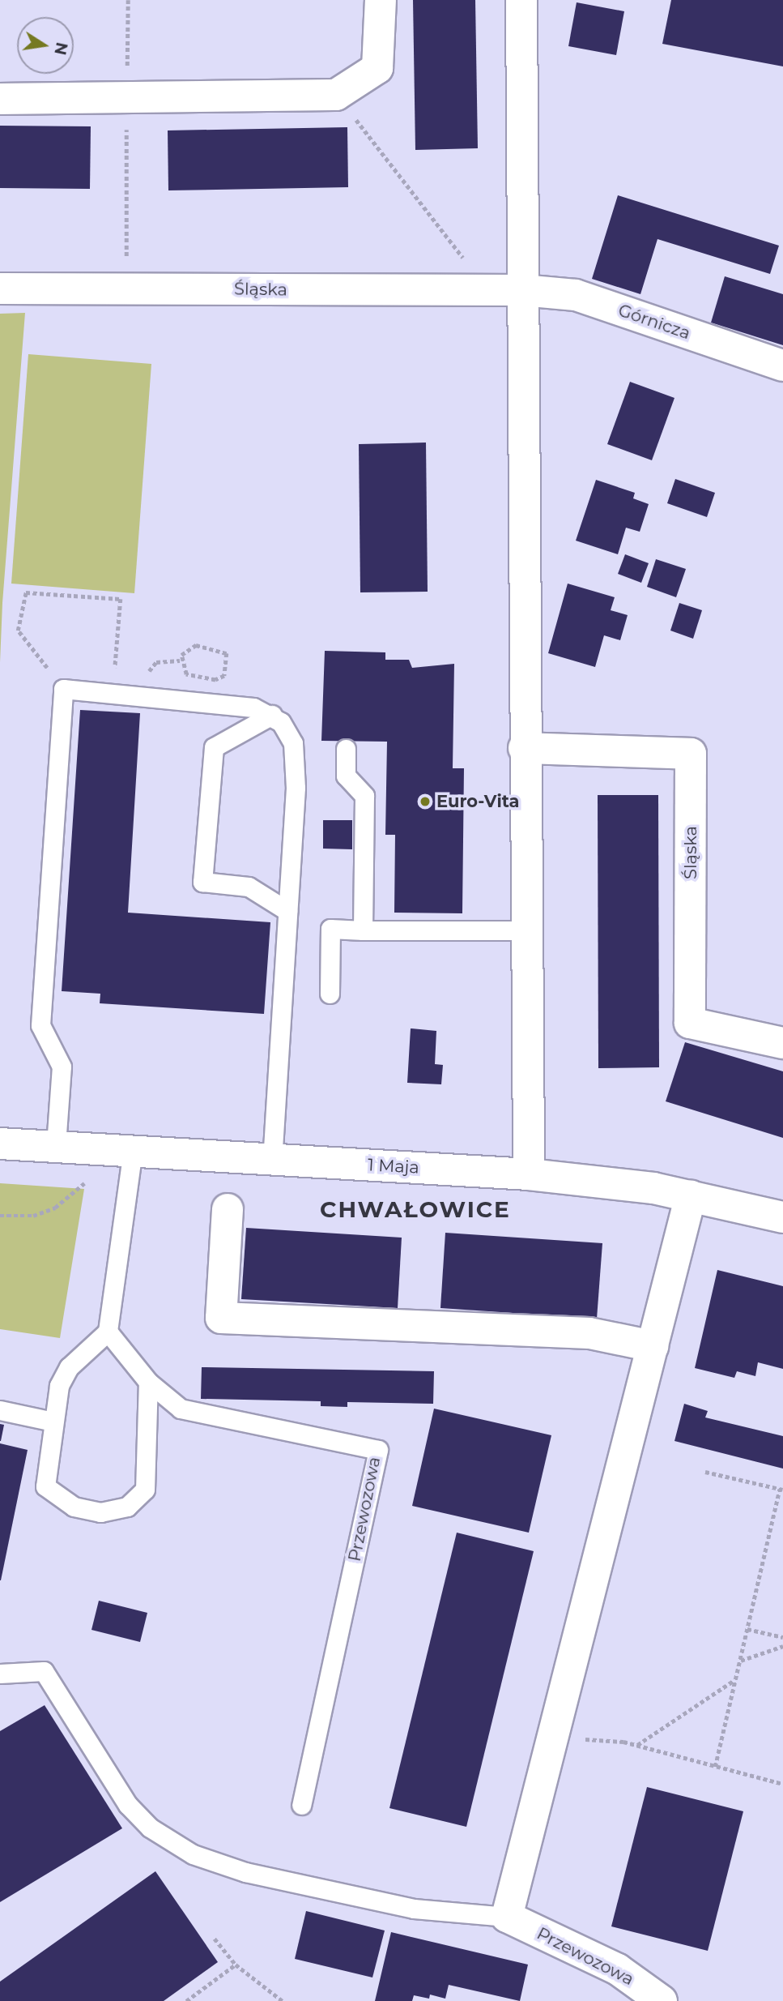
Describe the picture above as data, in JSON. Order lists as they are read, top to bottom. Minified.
{"streets":{"street":["Śląska","Górnicza","1 Maja","Przewozowa"]},"crossings":[["Śląska","Górnicza"]],"districts":["CHWAŁOWICE"],"places":["Euro-Vita"],"north":"right"}
